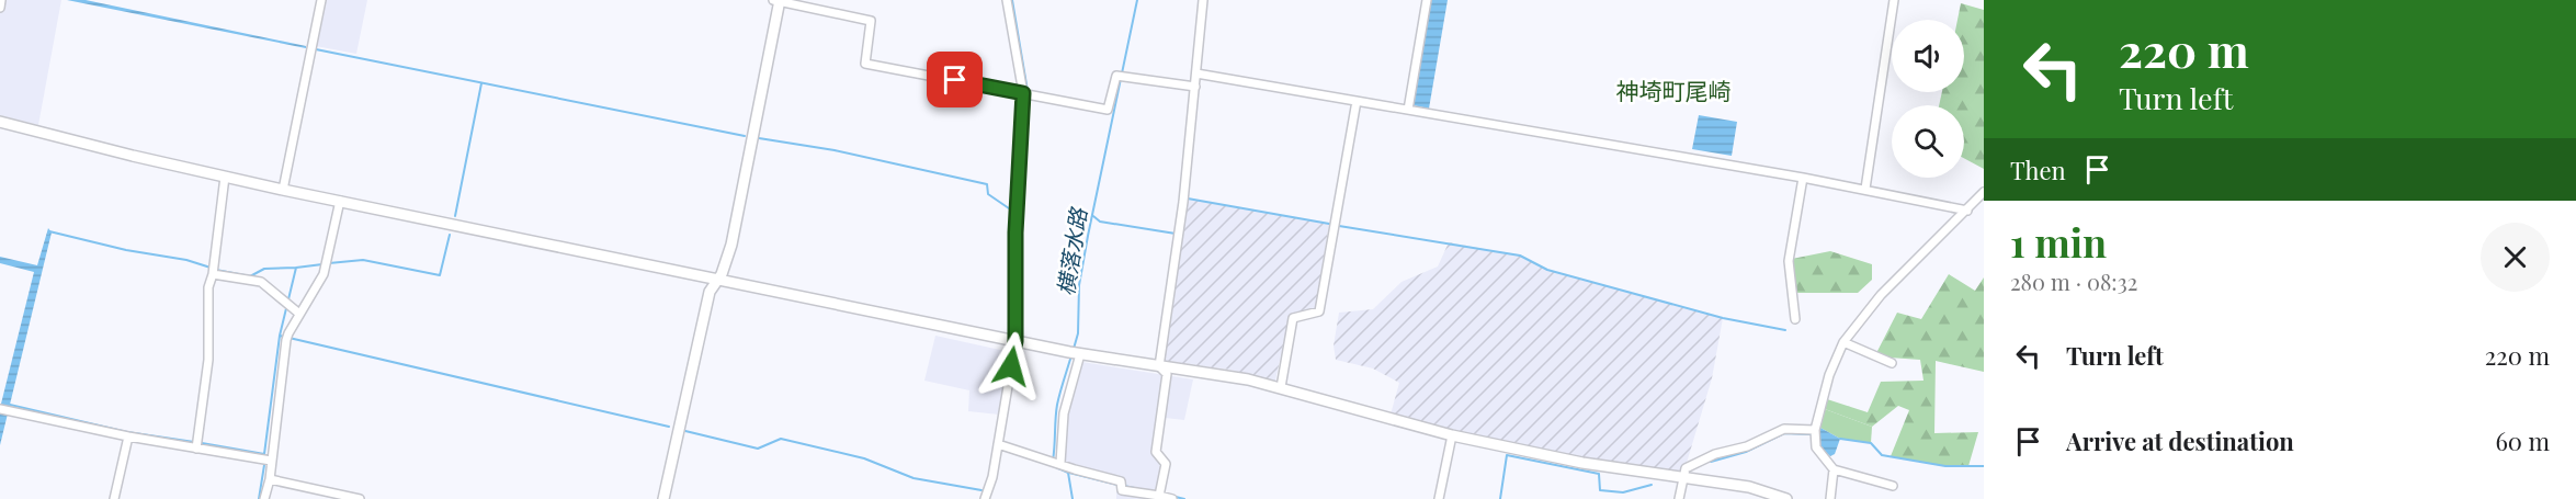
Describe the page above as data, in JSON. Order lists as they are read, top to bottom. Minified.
{"districts":["神埼町尾崎"],"water":["横落水路"],"page":{"turn":["220 m","Turn left"],"then":"Then","heading":["1 min","280 m · 08:32"],"list":[{"name":"Turn left","value":"220 m"},{"name":"Arrive at destination","value":"60 m"}]}}
